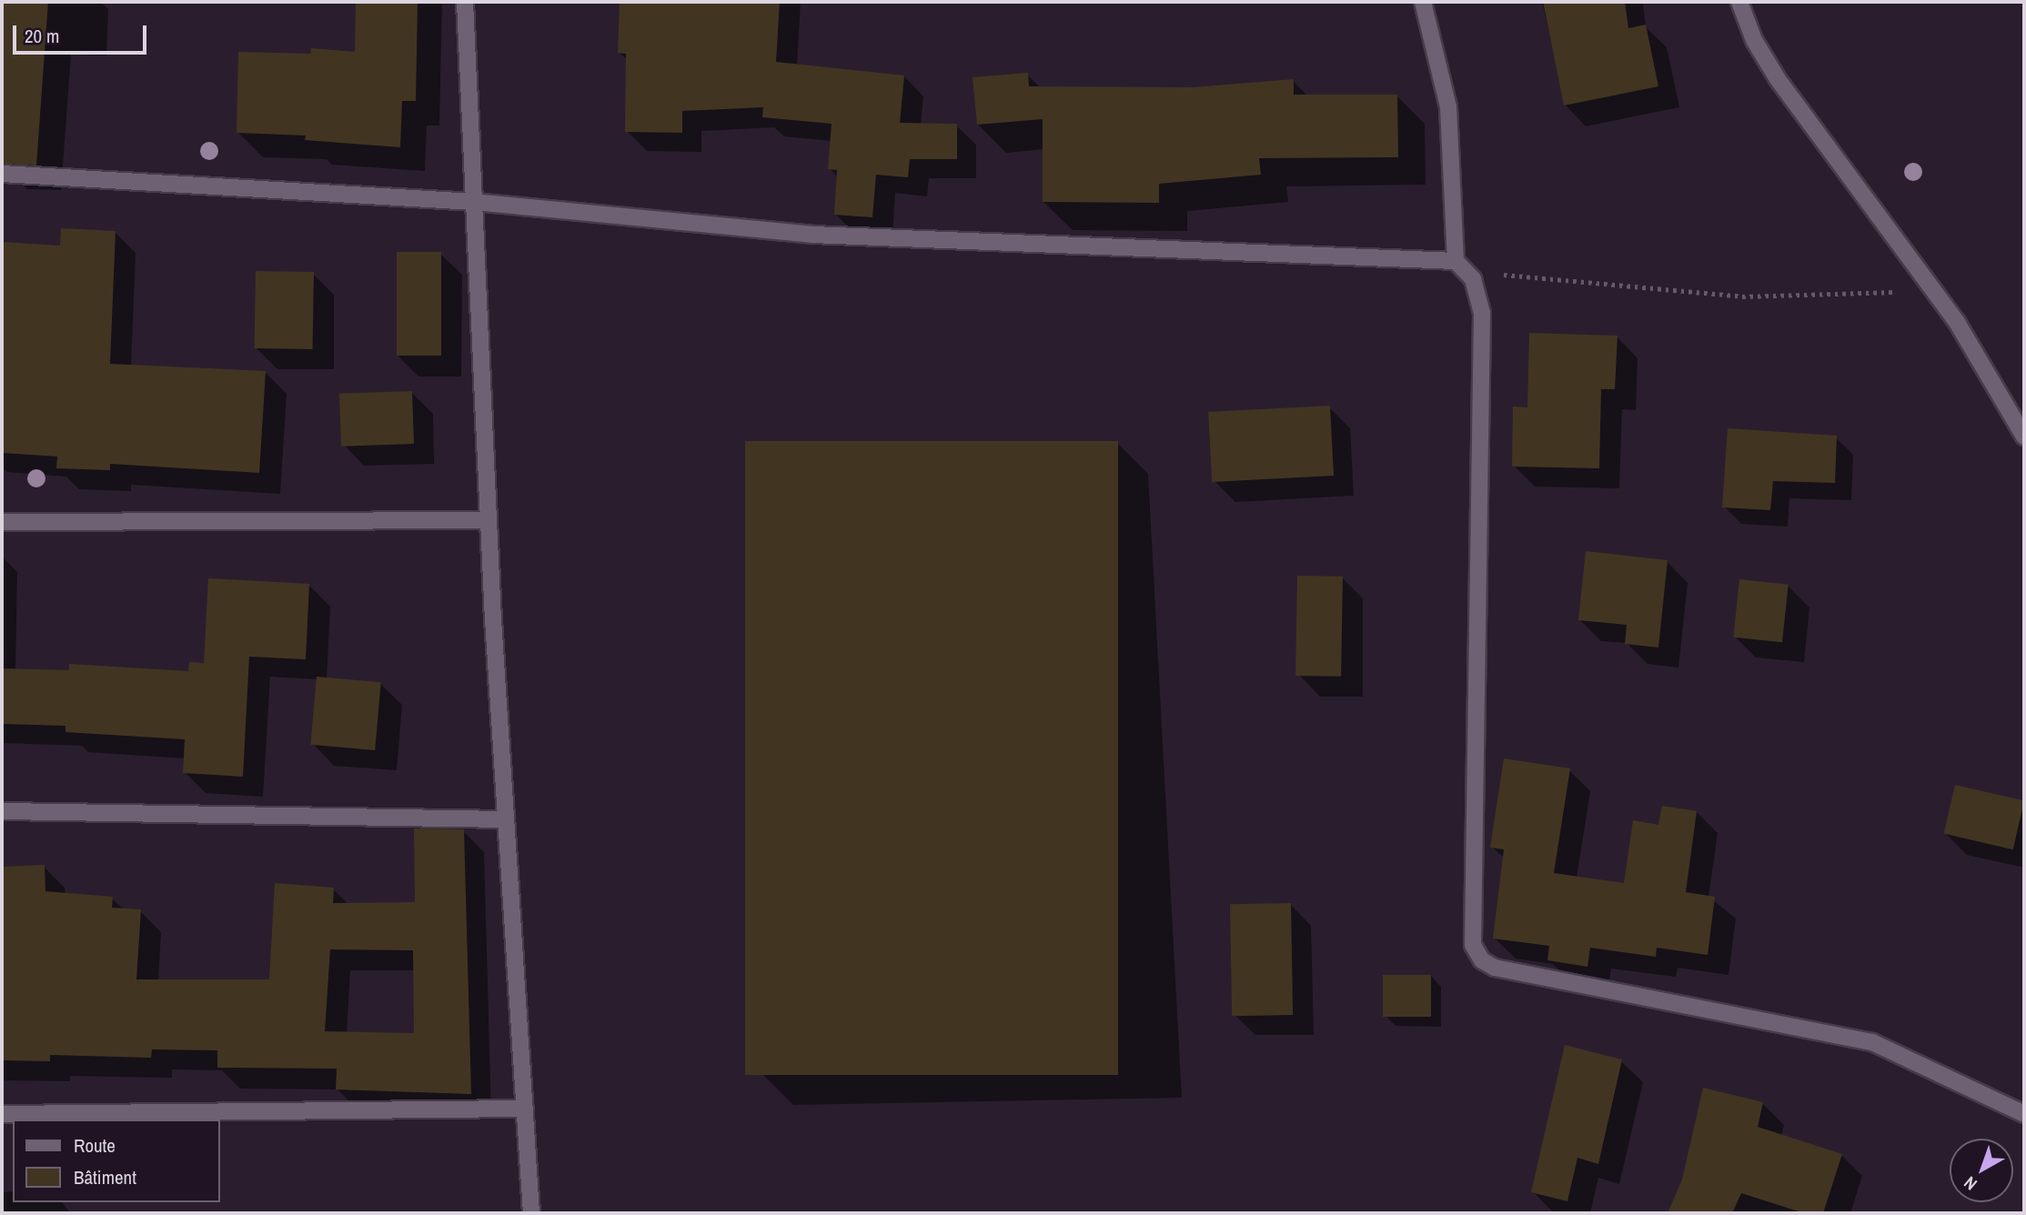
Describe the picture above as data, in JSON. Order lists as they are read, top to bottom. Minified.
{"legend":["Route","Bâtiment"],"scale_bar":"20 m","north":"bottom left"}
